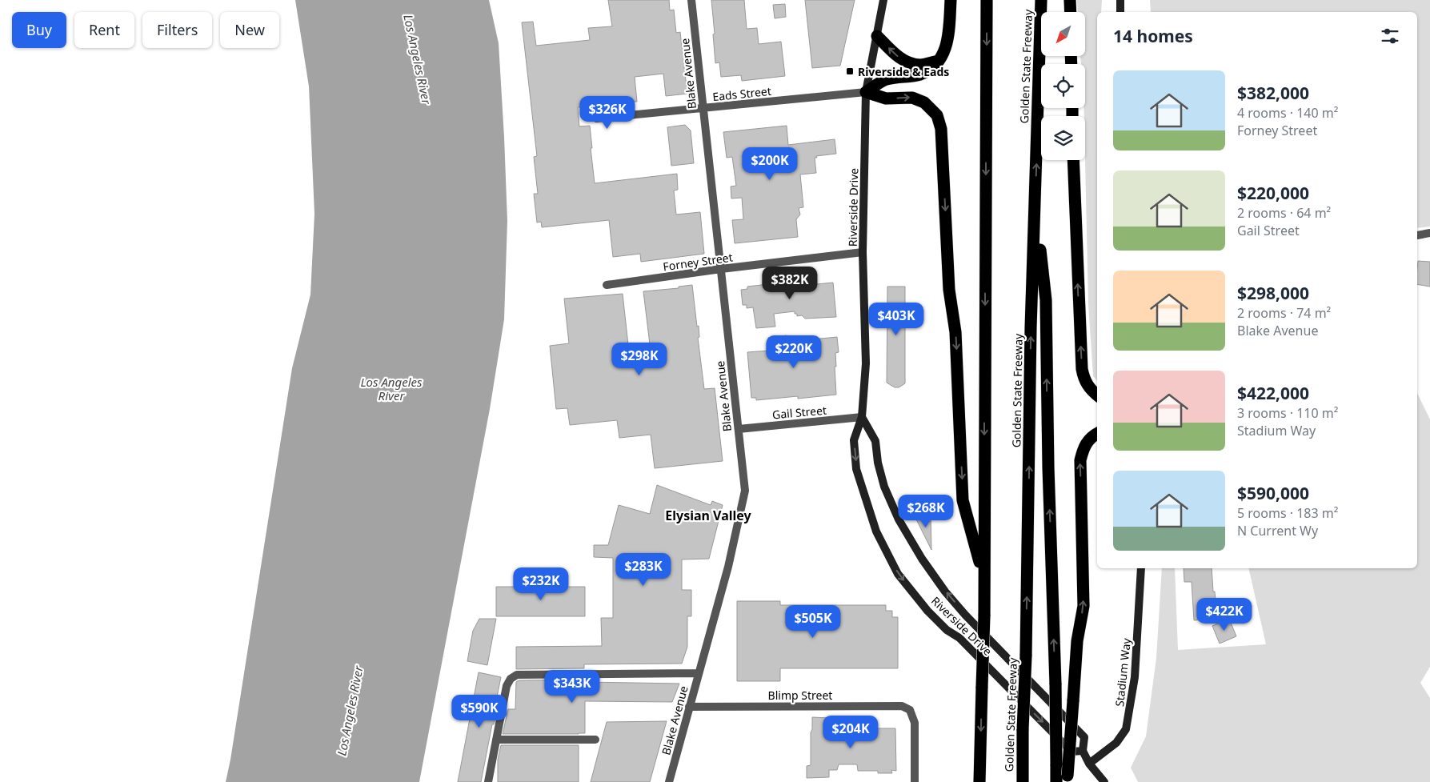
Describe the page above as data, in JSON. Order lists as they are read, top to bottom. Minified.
{"streets":{"highway":["Golden State Freeway"],"main road":["Riverside Drive","Stadium Way"],"street":["Blake Avenue","Eads Street","Forney Street","Gail Street","Blimp Street"]},"crossings":[["Blake Avenue","Eads Street"],["Blake Avenue","Forney Street"],["Blake Avenue","Gail Street"],["Blake Avenue","Blimp Street"],["Eads Street","Riverside Drive"],["Riverside Drive","Forney Street"],["Riverside Drive","Gail Street"],["Riverside Drive","Stadium Way"]],"districts":["Elysian Valley"],"water":["Los Angeles River"],"places":{"transit":["Riverside & Eads"]},"north":"bottom left","page":{"chip":["Buy","Rent","Filters","New"],"heading":"14 homes","list":[{"name":"$382,000","note":"4 rooms · 140 m² · Forney Street"},{"name":"$220,000","note":"2 rooms · 64 m² · Gail Street"},{"name":"$298,000","note":"2 rooms · 74 m² · Blake Avenue"},{"name":"$422,000","note":"3 rooms · 110 m² · Stadium Way"},{"name":"$590,000","note":"5 rooms · 183 m² · N Current Wy"}],"price":["$326K","$200K","$382K","$403K","$220K","$298K","$268K","$283K","$232K","$422K","$505K","$343K","$590K","$204K"]}}
